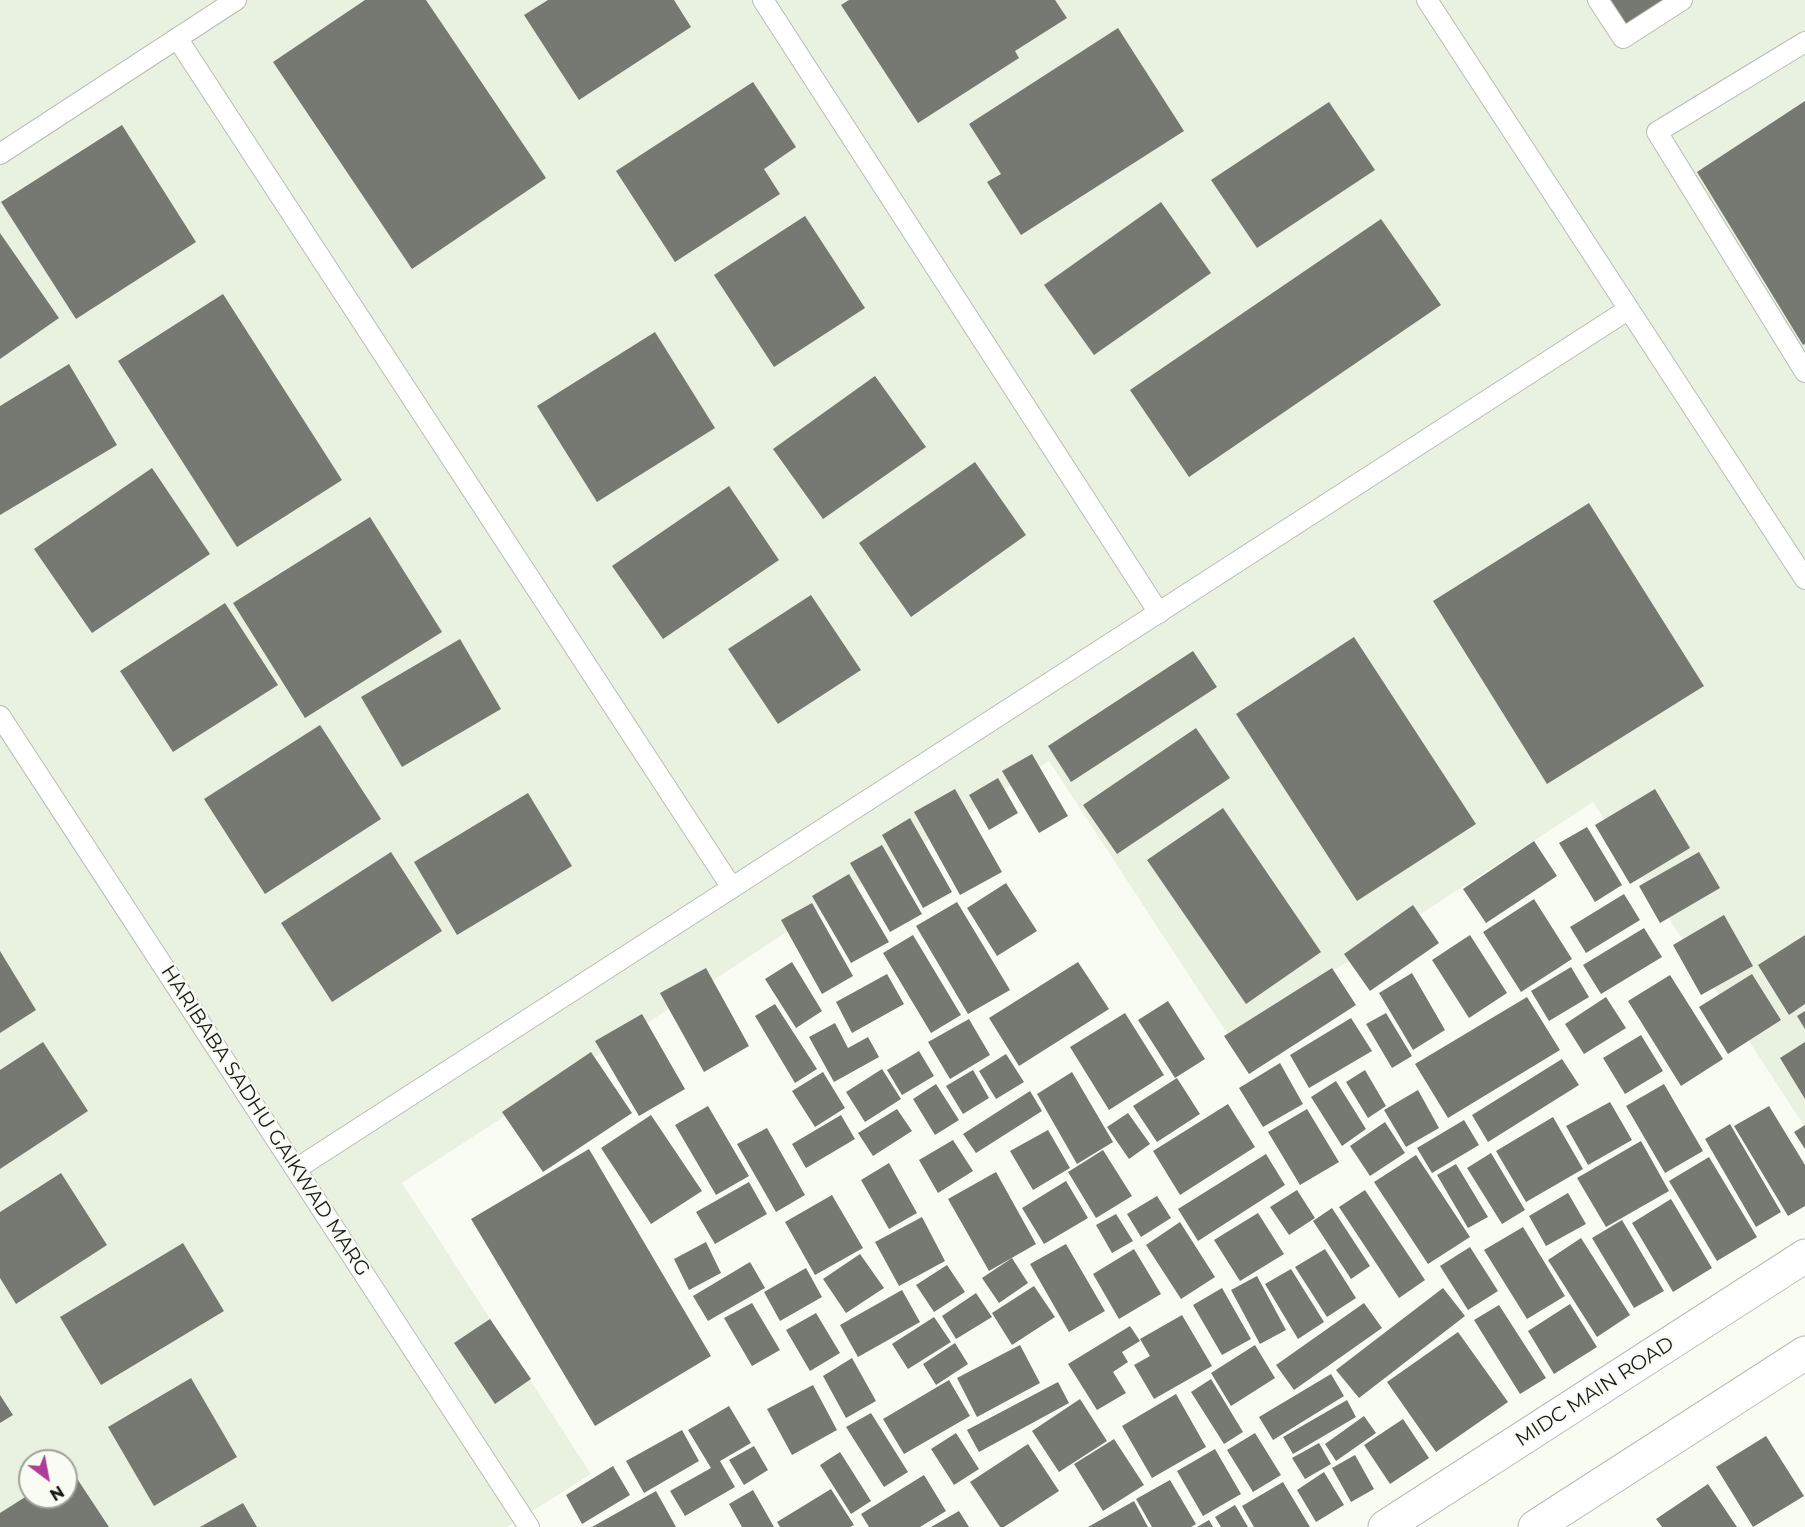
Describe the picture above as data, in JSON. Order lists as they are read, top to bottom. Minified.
{"streets":{"main road":["MIDC MAIN ROAD"],"lane":["HARIBABA SADHU GAIKWAD MARG"]},"north":"bottom right"}
